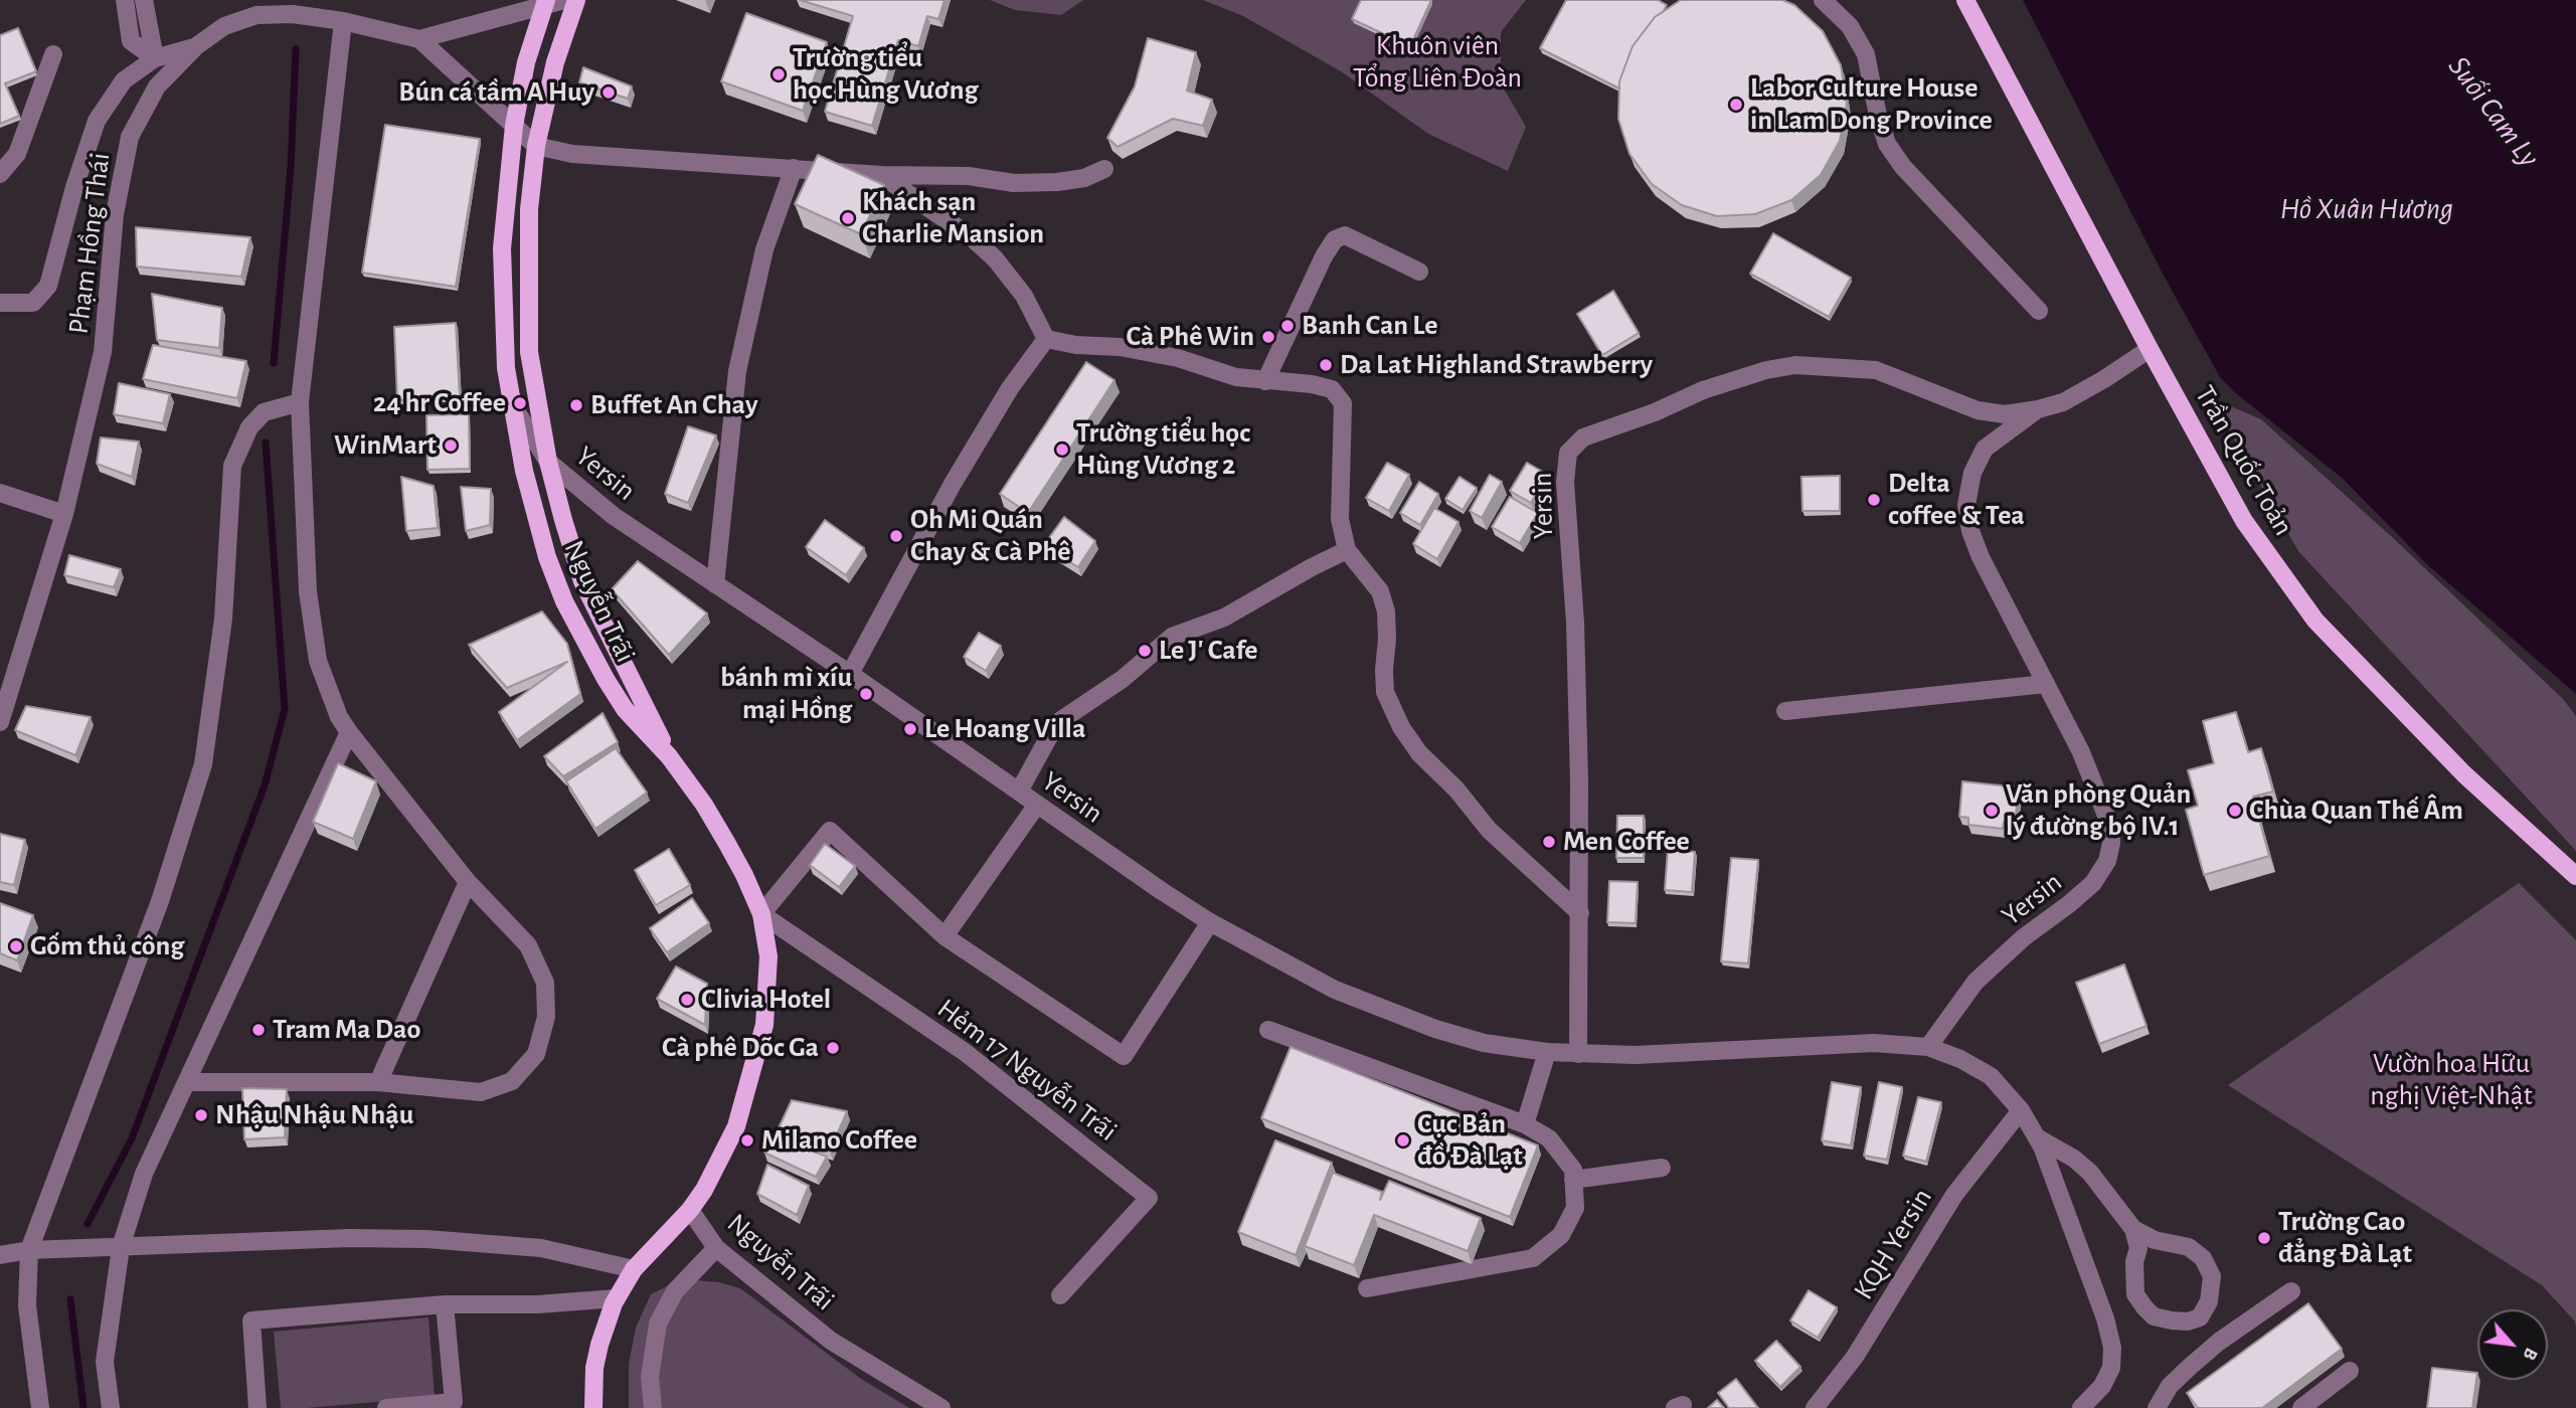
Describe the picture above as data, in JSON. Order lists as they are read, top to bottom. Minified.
{"streets":{"main road":["Trần Quốc Toản","Yersin","Nguyễn Trãi"],"street":["Phạm Hồng Thái","Hẻm 17 Nguyễn Trãi","KQH Yersin"]},"crossings":[["Phạm Hồng Thái","Yersin"],["Trần Quốc Toản","Yersin"],["Yersin","Nguyễn Trãi"],["Yersin","KQH Yersin"],["Nguyễn Trãi","Hẻm 17 Nguyễn Trãi"]],"water":["Suối Cam Ly","Hồ Xuân Hương"],"parks":["Khuôn viên Tổng Liên Đoàn","Vườn hoa Hữu nghị Việt-Nhật"],"places":["Trường tiểu học Hùng Vương","Bún cá tầm A Huy","Labor Culture House in Lam Dong Province","Khách sạn Charlie Mansion","Banh Can Le","Cà Phê Win","Da Lat Highland Strawberry","24 hr Coffee","Buffet An Chay","WinMart","Trường tiểu học Hùng Vương 2","Delta coffee & Tea","Oh Mi Quán Chay & Cà Phê","Le J' Cafe","bánh mì xíu mại Hồng","Le Hoang Villa","Văn phòng Quản lý đường bộ IV.1","Chùa Quan Thế Âm","Men Coffee","Gốm thủ công","Clivia Hotel","Tram Ma Dao","Cà phê Dõc Ga","Nhậu Nhậu Nhậu","Milano Coffee","Cục Bản đồ Đà Lạt","Trường Cao đẳng Đà Lạt"],"north":"bottom right"}
